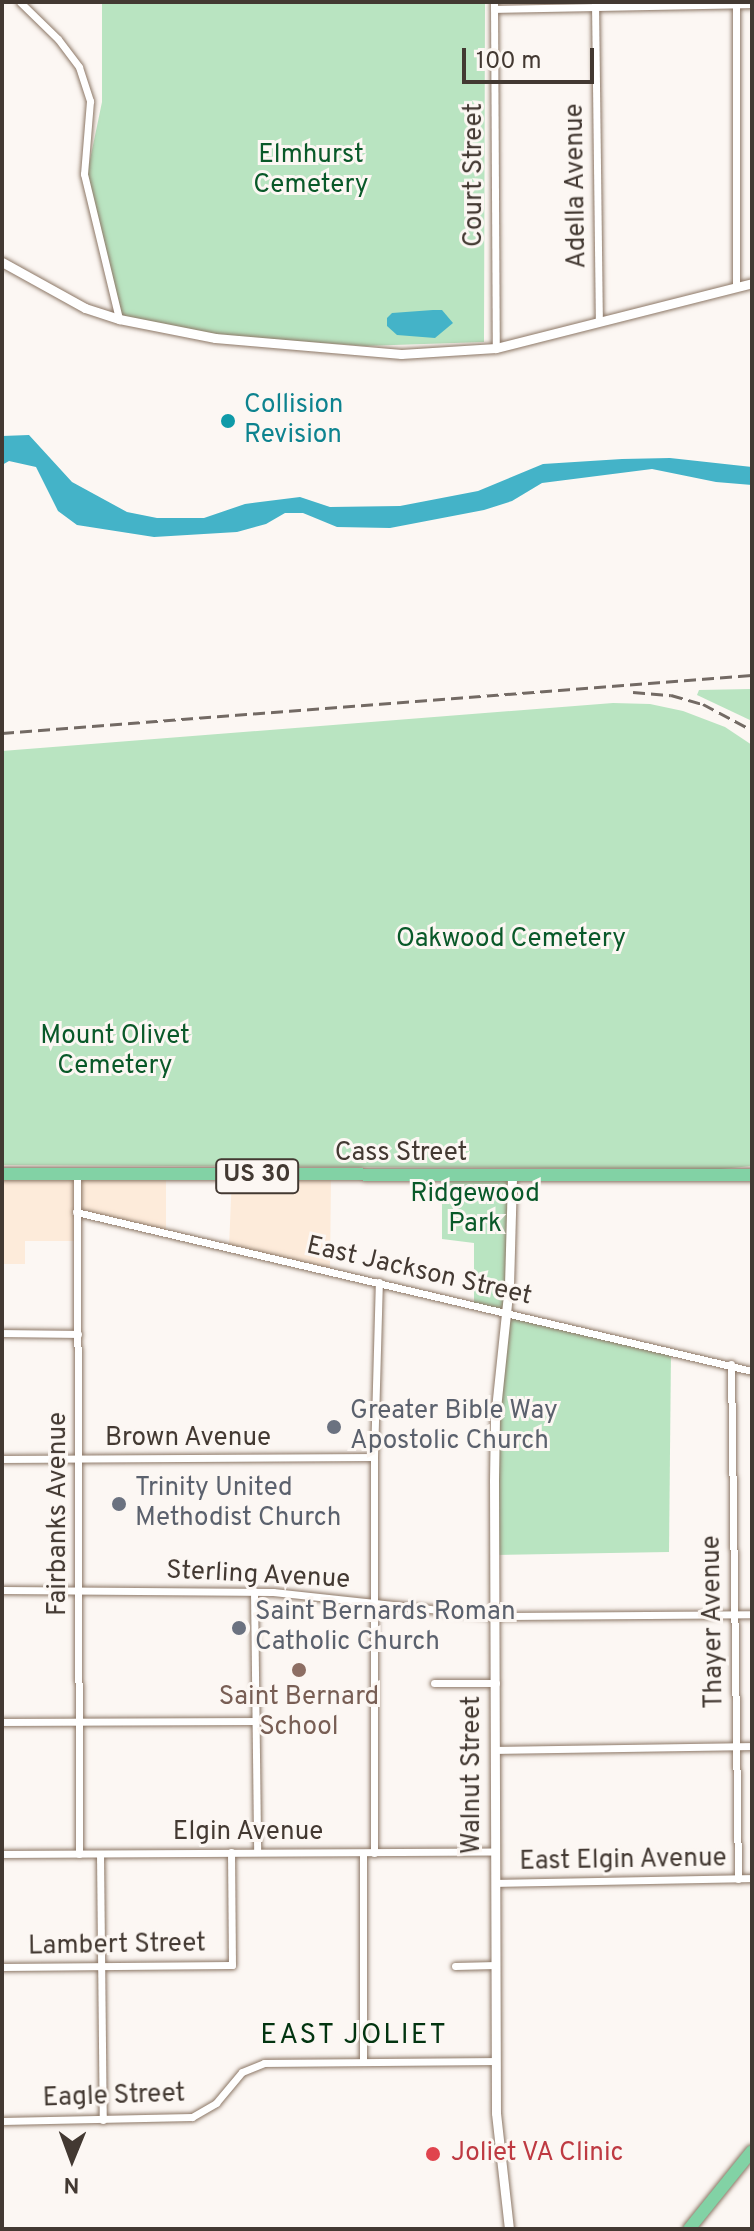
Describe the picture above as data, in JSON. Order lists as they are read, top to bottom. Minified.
{"streets":{"main road":["Cass Street","US 30"],"street":["Court Street","Adella Avenue","East Jackson Street","Brown Avenue","Fairbanks Avenue","Sterling Avenue","Thayer Avenue","Walnut Street","Elgin Avenue","East Elgin Avenue","Lambert Street","Eagle Street"]},"crossings":[["Cass Street","Fairbanks Avenue"],["Cass Street","Walnut Street"],["East Jackson Street","Fairbanks Avenue"],["East Jackson Street","Thayer Avenue"],["East Jackson Street","Walnut Street"],["Brown Avenue","Fairbanks Avenue"],["Fairbanks Avenue","Sterling Avenue"],["Fairbanks Avenue","Elgin Avenue"],["Sterling Avenue","Thayer Avenue"],["Sterling Avenue","Walnut Street"],["Thayer Avenue","East Elgin Avenue"],["Walnut Street","Elgin Avenue"],["Walnut Street","East Elgin Avenue"],["Walnut Street","Eagle Street"],["Elgin Avenue","Lambert Street"]],"districts":["EAST JOLIET"],"parks":["Elmhurst Cemetery","Oakwood Cemetery","Mount Olivet Cemetery","Ridgewood Park"],"places":["Collision Revision","Greater Bible Way Apostolic Church","Trinity United Methodist Church","Saint Bernards Roman Catholic Church","Saint Bernard School","Joliet VA Clinic"],"scale_bar":"100 m","north":"bottom"}
